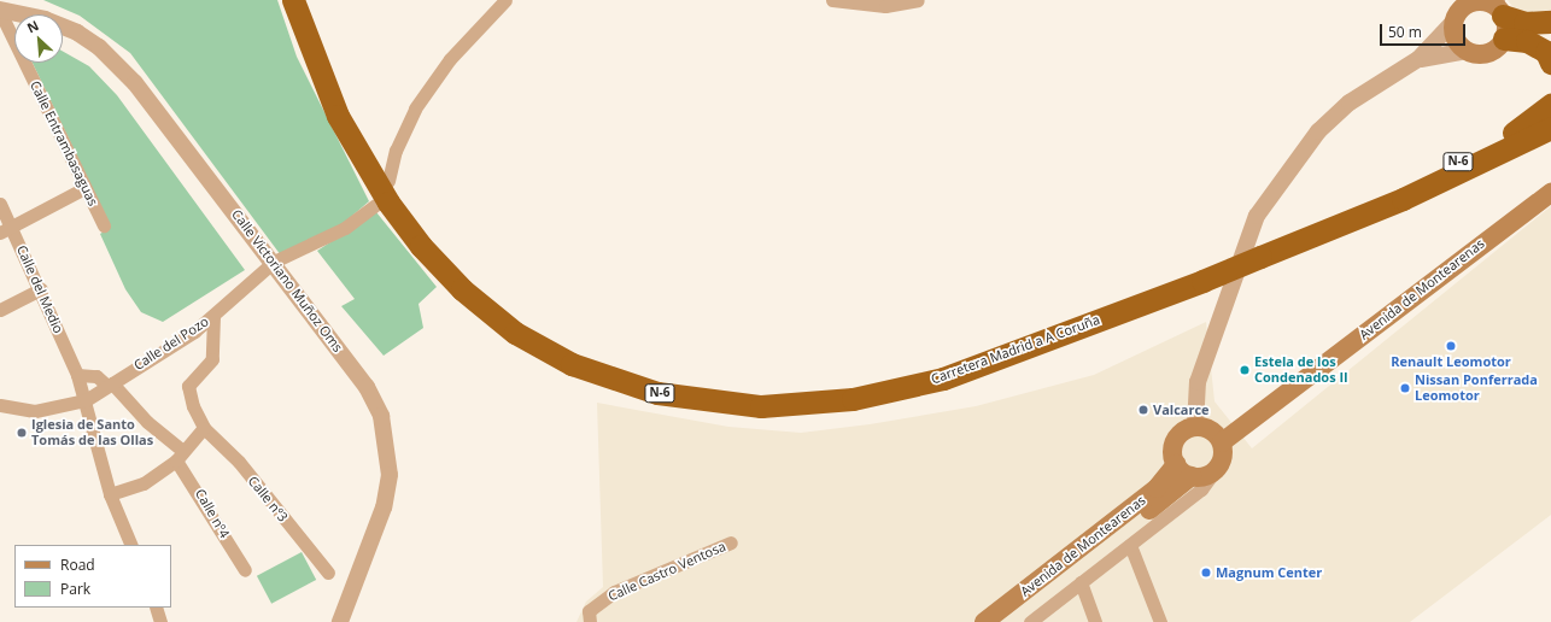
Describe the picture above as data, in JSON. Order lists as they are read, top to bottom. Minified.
{"streets":{"highway":["N-6","Carretera Madrid a A Coruña"],"main road":["Avenida de Montearenas"],"street":["Calle Entrambasaguas","Calle Victoriano Muñoz Oms","Calle del Medio","Calle del Pozo","Calle nº3","Calle nº4","Calle Castro Ventosa"]},"crossings":[["Calle Entrambasaguas","Calle Victoriano Muñoz Oms"],["N-6","Carretera Madrid a A Coruña"],["Calle Victoriano Muñoz Oms","Calle del Pozo"],["Calle del Medio","Calle del Pozo"],["Calle del Pozo","Calle nº4"]],"places":["Renault Leomotor","Estela de los Condenados II","Nissan Ponferrada Leomotor","Valcarce","Iglesia de Santo Tomás de las Ollas","Magnum Center"],"legend":["Road","Park"],"scale_bar":"50 m","north":"top left"}
